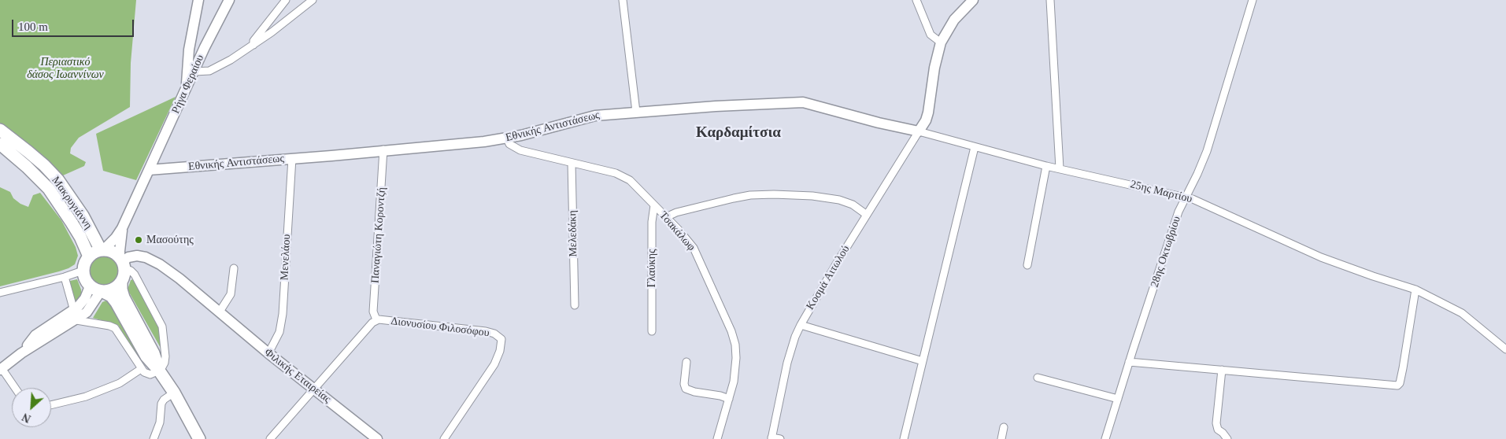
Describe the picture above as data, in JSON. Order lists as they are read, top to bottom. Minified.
{"streets":{"main road":["Μακρυγιάννη"],"street":["Ρήγα Φεραίου","Εθνικής Αντιστάσεως","25ης Μαρτίου","Τσακάλωφ","Μελεδάκη","Παναγιώτη Κοροντζή","28ης Οκτωβρίου","Μενελάου","Γλαύκης","Κοσμά Αιτωλού","Διονυσίου Φιλοσόφου","Φιλικής Εταιρείας"]},"crossings":[["Ρήγα Φεραίου","Εθνικής Αντιστάσεως"],["Εθνικής Αντιστάσεως","25ης Μαρτίου"],["Εθνικής Αντιστάσεως","Τσακάλωφ"],["Εθνικής Αντιστάσεως","Παναγιώτη Κοροντζή"],["Εθνικής Αντιστάσεως","Μενελάου"],["Εθνικής Αντιστάσεως","Κοσμά Αιτωλού"],["25ης Μαρτίου","28ης Οκτωβρίου"],["25ης Μαρτίου","Κοσμά Αιτωλού"],["Μακρυγιάννη","Φιλικής Εταιρείας"],["Τσακάλωφ","Μελεδάκη"],["Τσακάλωφ","Γλαύκης"],["Παναγιώτη Κοροντζή","Διονυσίου Φιλοσόφου"],["Μενελάου","Φιλικής Εταιρείας"],["Διονυσίου Φιλοσόφου","Φιλικής Εταιρείας"]],"districts":["Καρδαμίτσια"],"parks":["Περιαστικό δάσος Ιωαννίνων"],"places":["Μασούτης"],"scale_bar":"100 m","north":"bottom left"}
